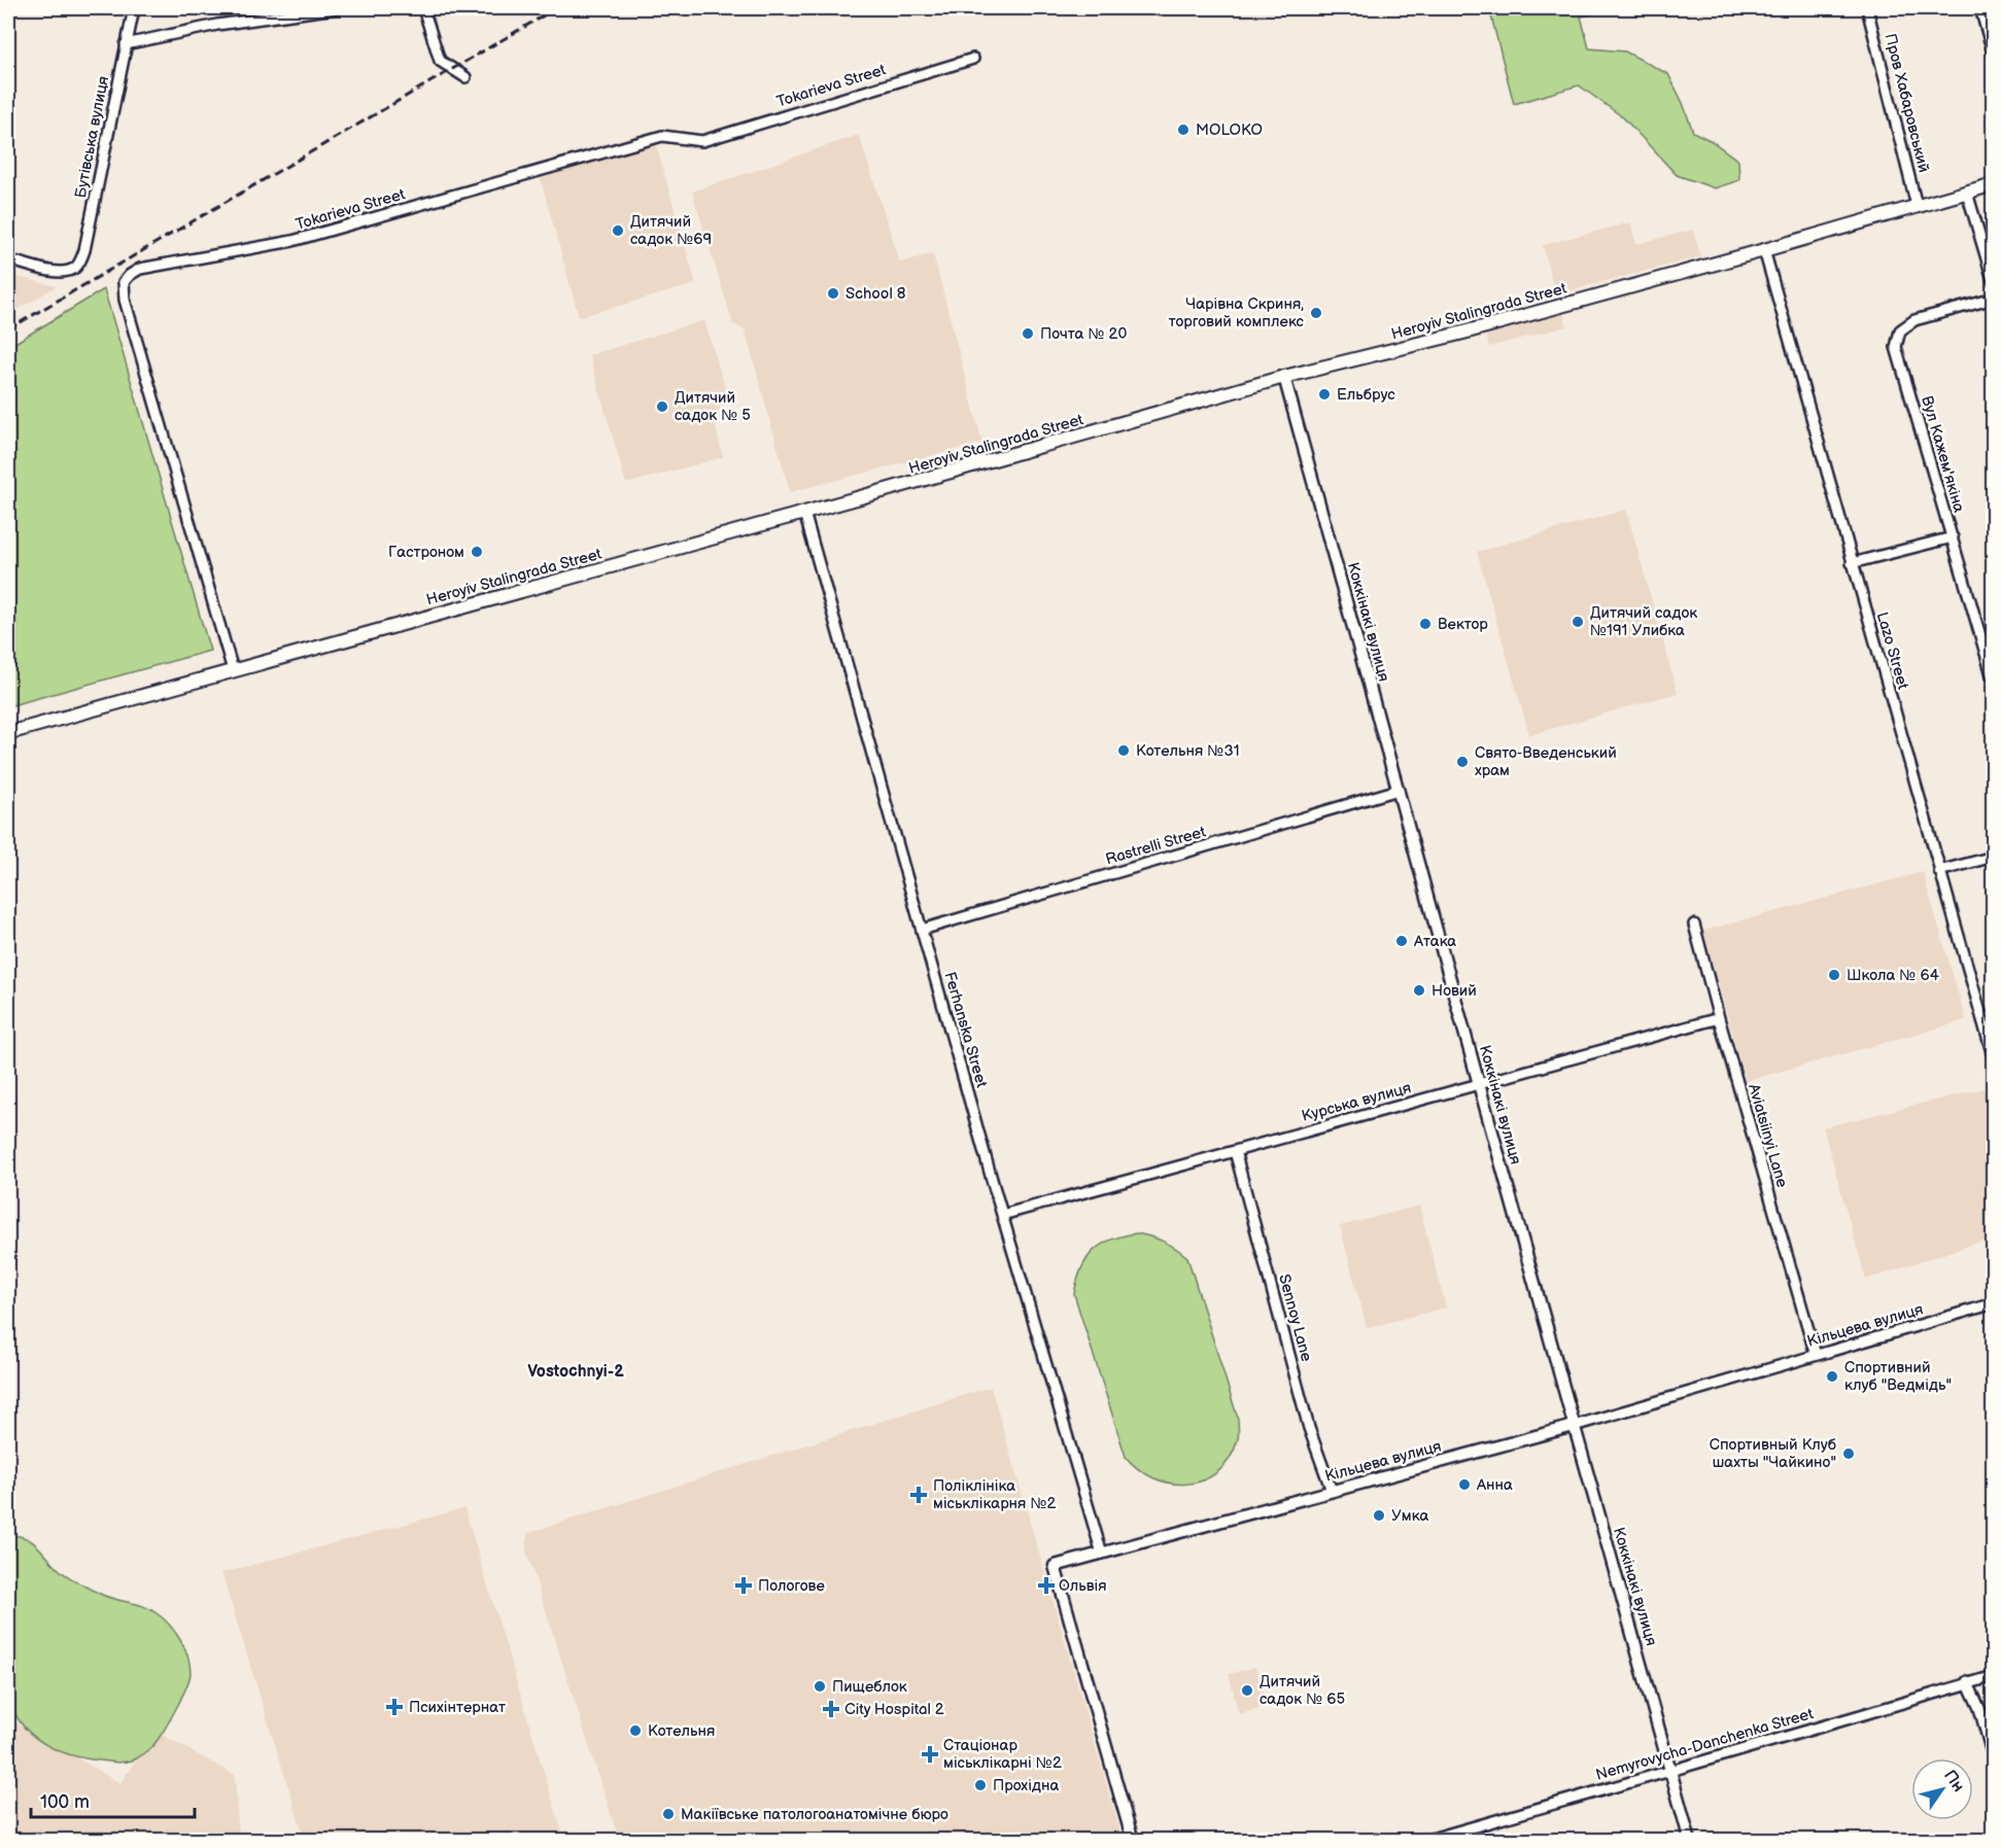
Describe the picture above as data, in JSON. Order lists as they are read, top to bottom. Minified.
{"streets":{"main road":["Heroyiv Stalingrada Street"],"street":["Tokarieva Street","Пров Хабаровський","Бутівська вулиця","Вул Кажем'якіна","Коккінакі вулиця","Lazo Street","Rastrelli Street","Ferhanska Street","Курська вулиця","Aviatsiinyi Lane","Sennoy Lane","Кільцева вулиця","Nemyrovycha-Danchenka Street"]},"crossings":[["Tokarieva Street","Heroyiv Stalingrada Street"],["Пров Хабаровський","Heroyiv Stalingrada Street"],["Heroyiv Stalingrada Street","Коккінакі вулиця"],["Heroyiv Stalingrada Street","Lazo Street"],["Heroyiv Stalingrada Street","Ferhanska Street"],["Коккінакі вулиця","Rastrelli Street"],["Коккінакі вулиця","Курська вулиця"],["Коккінакі вулиця","Кільцева вулиця"],["Коккінакі вулиця","Nemyrovycha-Danchenka Street"],["Rastrelli Street","Ferhanska Street"],["Ferhanska Street","Курська вулиця"],["Ferhanska Street","Кільцева вулиця"],["Курська вулиця","Aviatsiinyi Lane"],["Курська вулиця","Sennoy Lane"],["Aviatsiinyi Lane","Кільцева вулиця"],["Sennoy Lane","Кільцева вулиця"]],"districts":["Vostochnyi-2"],"places":{"other":["MOLOKO","Дитячий садок №69","School 8","Чарівна Скриня, торговий комплекс","Почта № 20","Ельбрус","Дитячий садок № 5","Гастроном","Дитячий садок №191 Улибка","Вектор","Котельня №31","Свято-Введенський храм","Атака","Школа № 64","Новий","Спортивний клуб \"Ведмідь\"","Спортивный Клуб шахты \"Чайкино\"","Анна","Умка","Пищеблок","Дитячий садок № 65","Котельня","Прохідна","Макіївське патологоанатомічне бюро"],"health":["Поліклініка міськлікарня №2","Пологове","Ольвія","Психінтернат","City Hospital 2","Стаціонар міськлікарні №2"]},"scale_bar":"100 m","north":"top right"}
